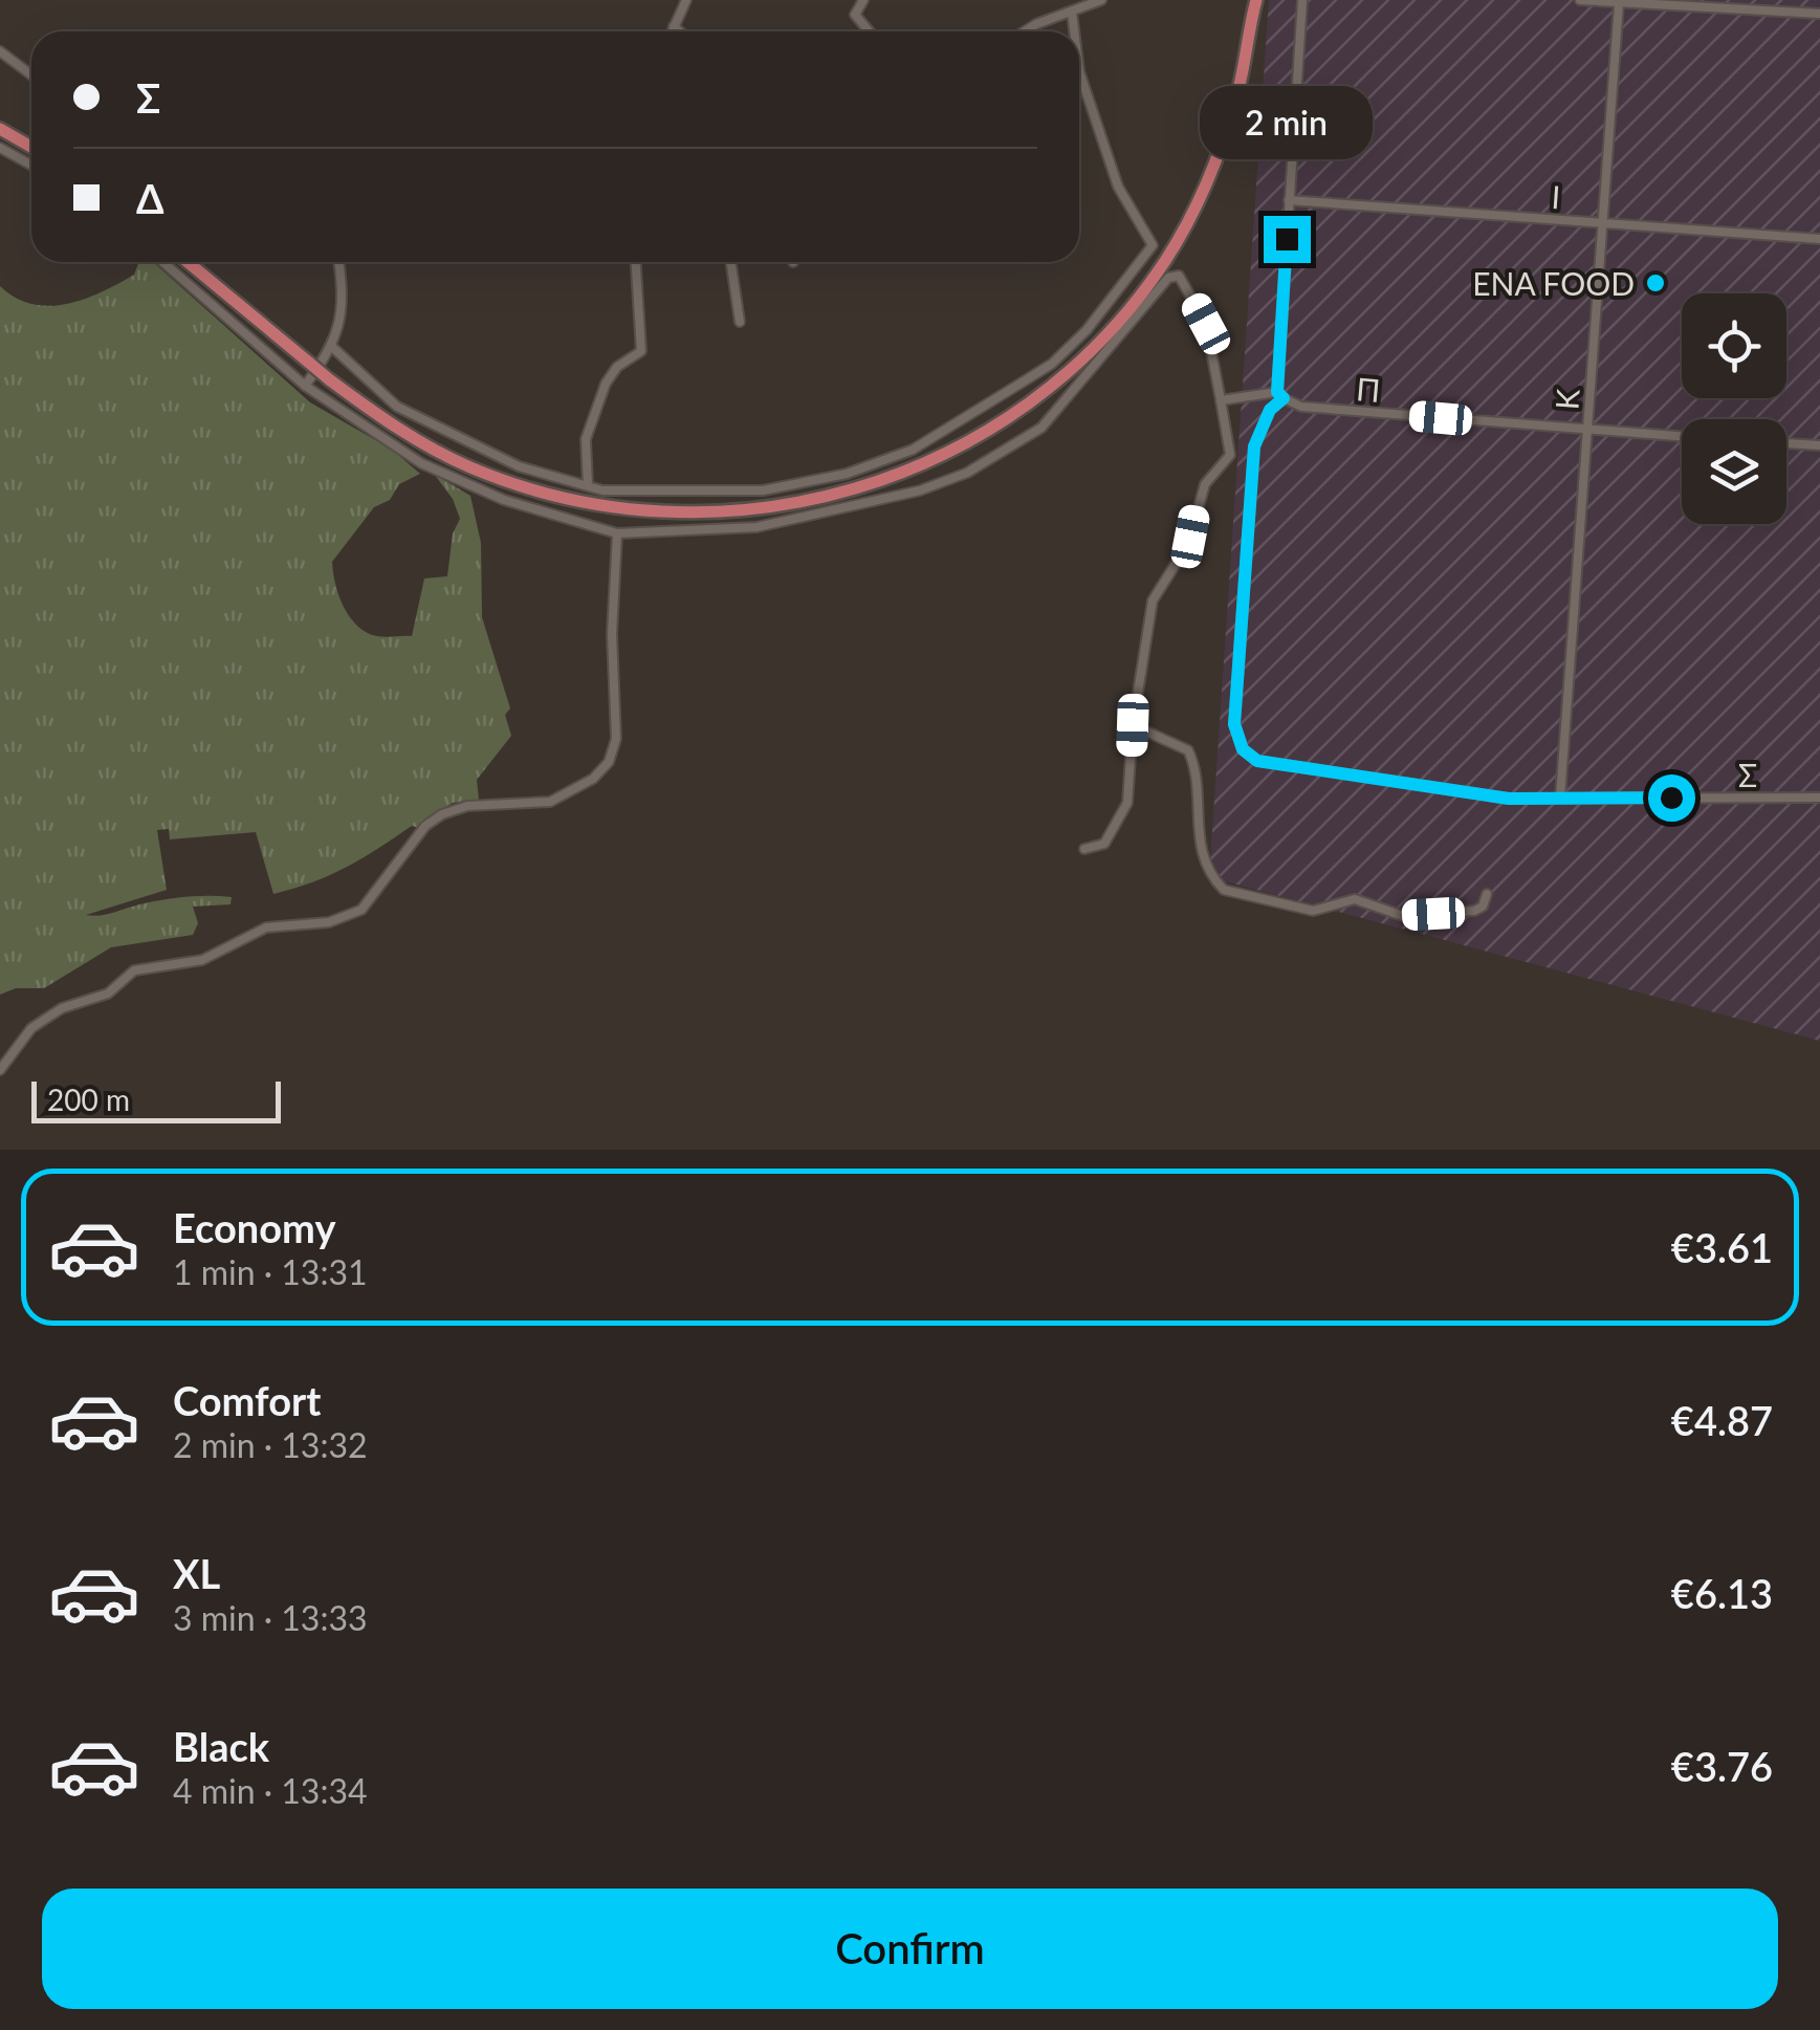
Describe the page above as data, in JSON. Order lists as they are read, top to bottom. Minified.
{"streets":{"street":["Ι","Π","Κ","Σ"]},"crossings":[["Ι","Κ"],["Π","Κ"],["Π","Σ"],["Κ","Σ"]],"places":["ENA FOOD"],"scale_bar":"200 m","page":{"banner":["Σ","Δ"],"bubble":"2 min","scale":"200 m","list":[{"name":"Economy","note":"1 min · 13:31","value":"€3.61"},{"name":"Comfort","note":"2 min · 13:32","value":"€4.87"},{"name":"XL","note":"3 min · 13:33","value":"€6.13"},{"name":"Black","note":"4 min · 13:34","value":"€3.76"}],"buttons":"Confirm"}}
